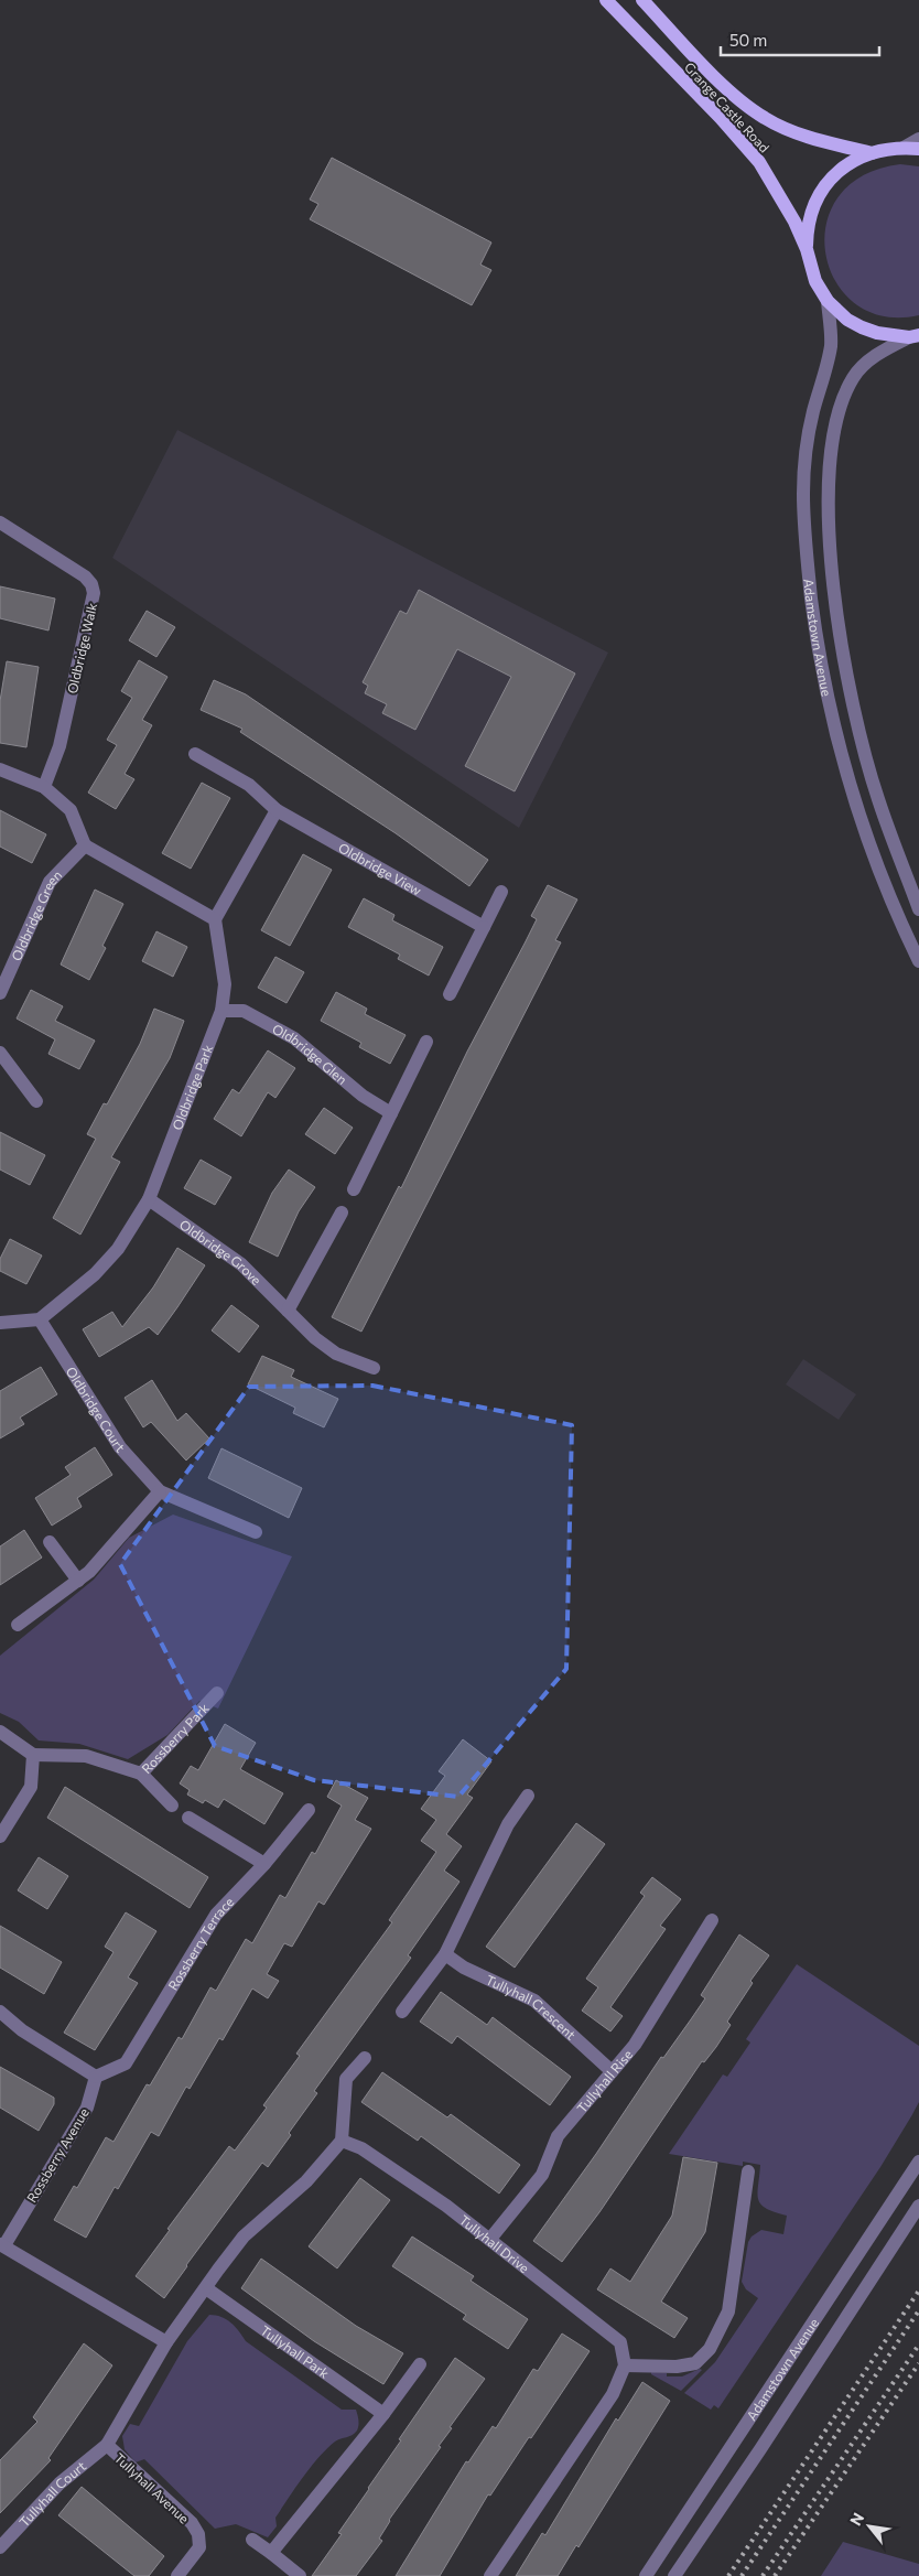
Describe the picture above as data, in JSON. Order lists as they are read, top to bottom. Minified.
{"streets":{"main road":["Grange Castle Road"],"street":["Adamstown Avenue","Oldbridge Walk","Oldbridge View","Oldbridge Green","Oldbridge Glen","Oldbridge Park","Oldbridge Grove","Oldbridge Court","Rossberry Park","Rossberry Terrace","Tullyhall Crescent","Tullyhall Rise","Rossberry Avenue","Tullyhall Drive","Tullyhall Park","Tullyhall Avenue","Tullyhall Court"]},"crossings":[["Grange Castle Road","Adamstown Avenue"],["Oldbridge Glen","Oldbridge Park"],["Oldbridge Park","Oldbridge Grove"],["Oldbridge Park","Oldbridge Court"],["Rossberry Terrace","Rossberry Avenue"],["Tullyhall Crescent","Tullyhall Rise"],["Tullyhall Rise","Tullyhall Drive"],["Tullyhall Avenue","Tullyhall Court"]],"scale_bar":"50 m","north":"top left"}
